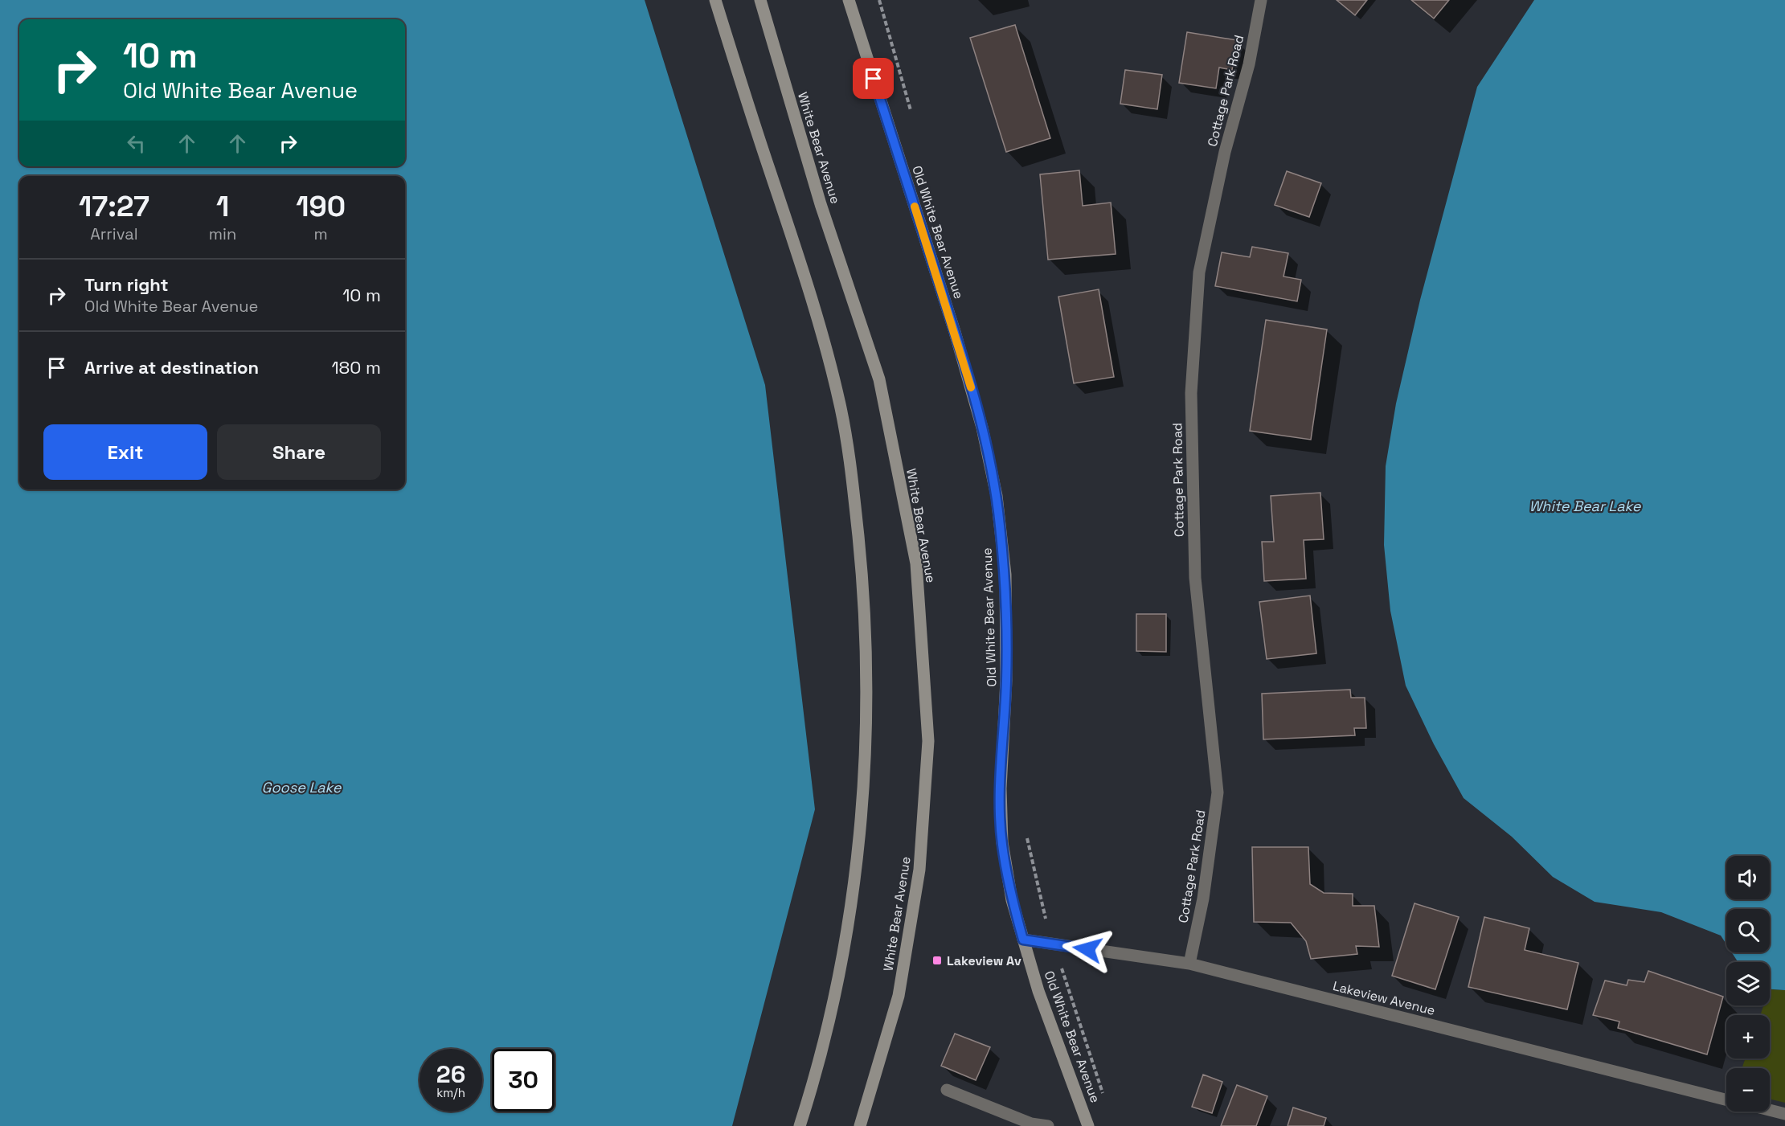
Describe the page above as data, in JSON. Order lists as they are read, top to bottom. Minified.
{"streets":{"main road":["White Bear Avenue","Old White Bear Avenue"],"street":["Cottage Park Road","Lakeview Avenue"]},"crossings":[["Cottage Park Road","Lakeview Avenue"],["Old White Bear Avenue","Lakeview Avenue"]],"water":["White Bear Lake","Goose Lake"],"places":{"transit":["Lakeview Av"]},"page":{"turn":["10 m","Old White Bear Avenue"],"eta":["17:27","Arrival","1","min","190","m"],"list":[{"name":"Turn right","note":"Old White Bear Avenue","value":"10 m"},{"name":"Arrive at destination","value":"180 m"}],"buttons":["Exit","Share"],"map_buttons":["+","−"],"speed":"26 km/h","limit":"30"}}
